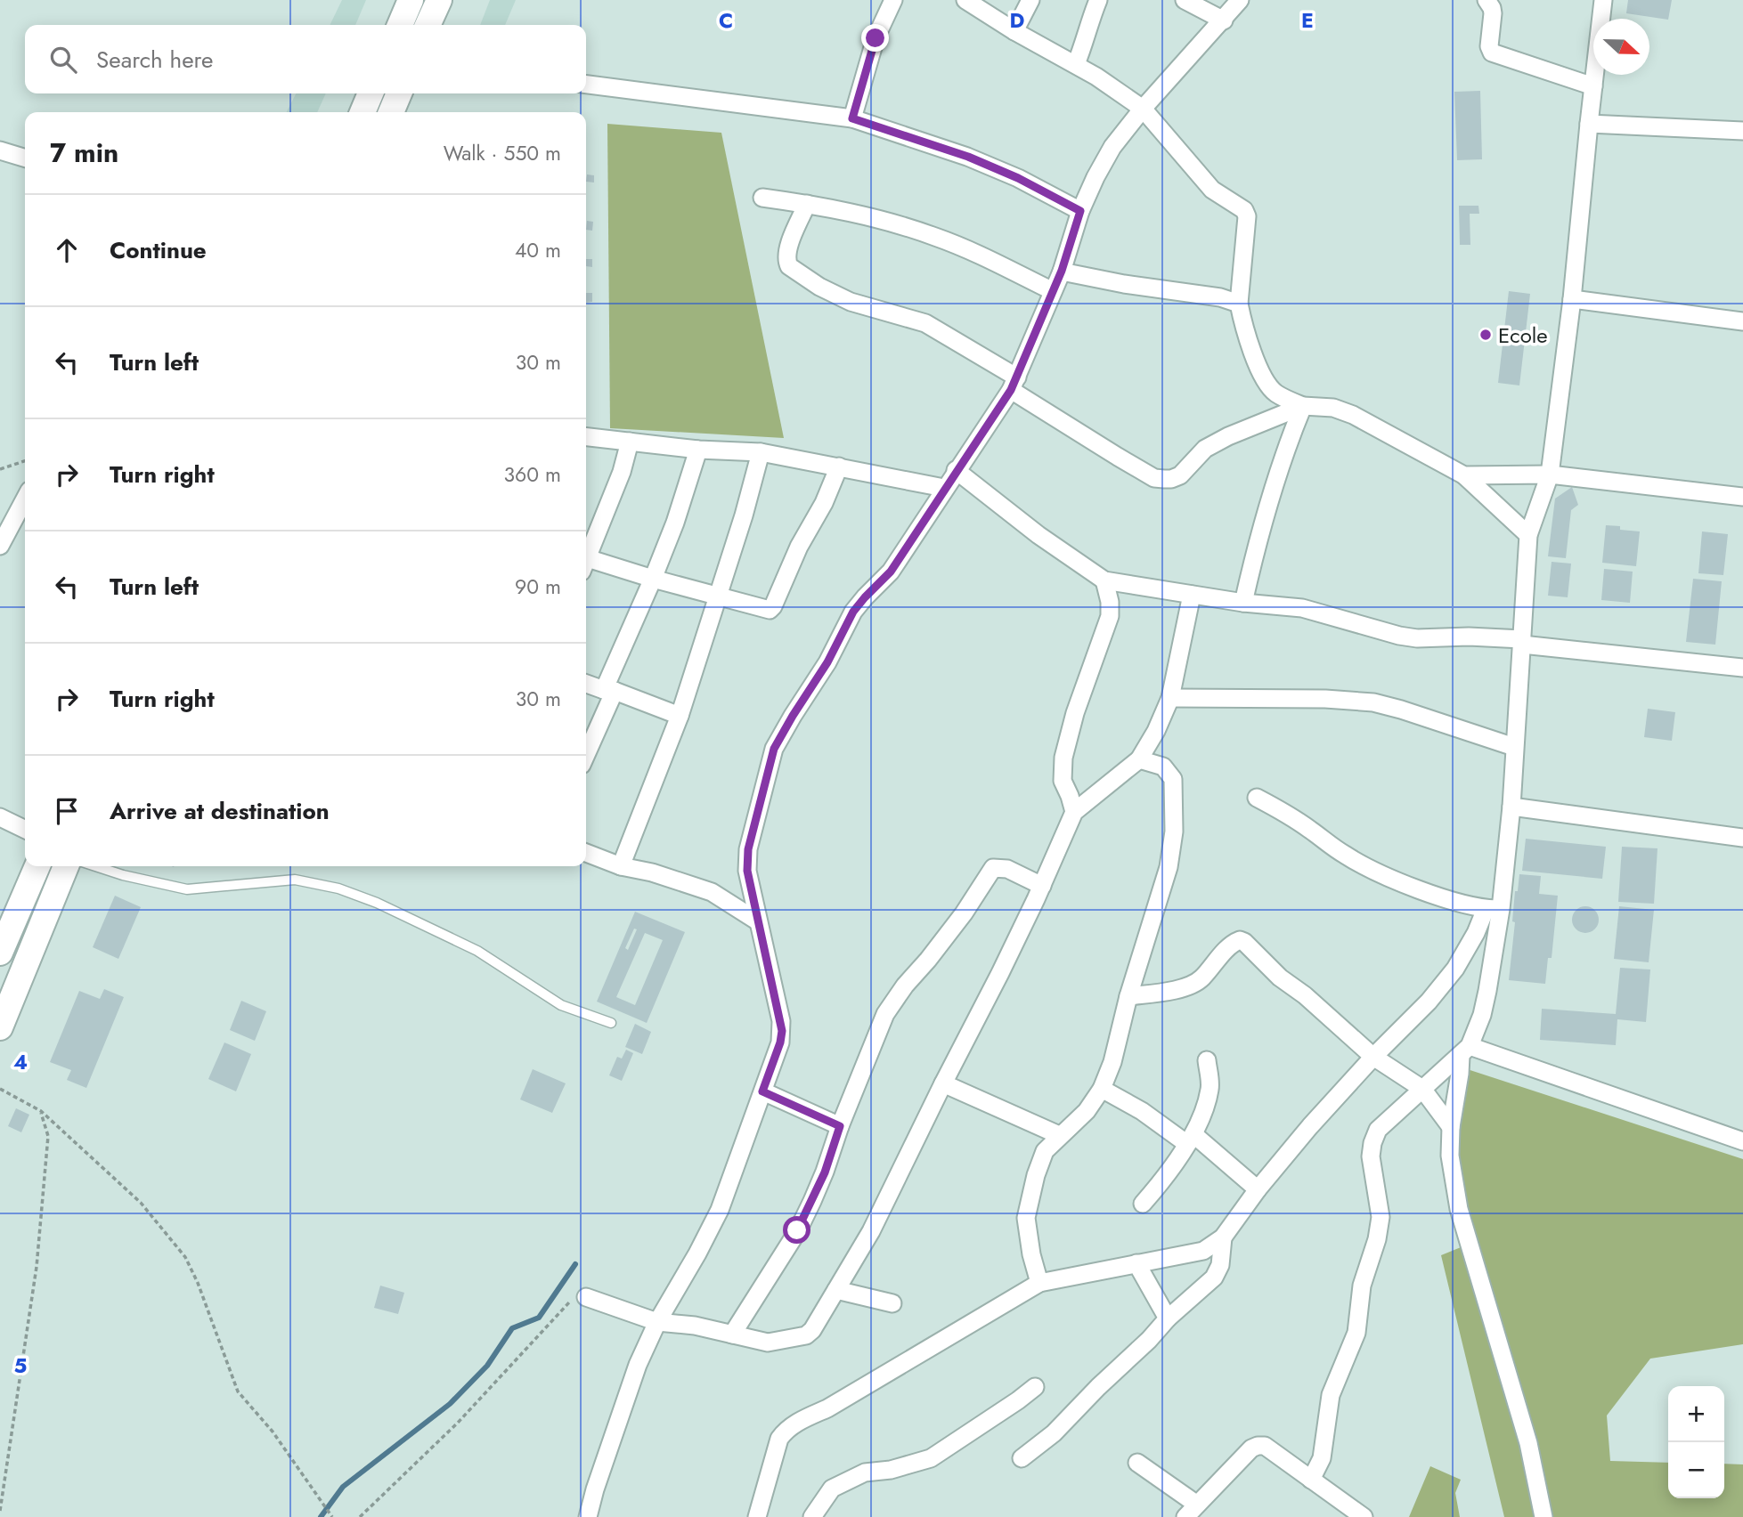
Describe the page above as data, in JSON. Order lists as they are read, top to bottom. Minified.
{"places":["Ecole"],"north":"right","page":{"search":"Search here","heading":["7 min","Walk · 550 m"],"list":[["Continue","40 m"],["Turn left","30 m"],["Turn right","360 m"],["Turn left","90 m"],["Turn right","30 m"],"Arrive at destination"],"map_buttons":["+","−"]},"grid":{"columns":["C","D","E"],"rows":["4","5"]}}
